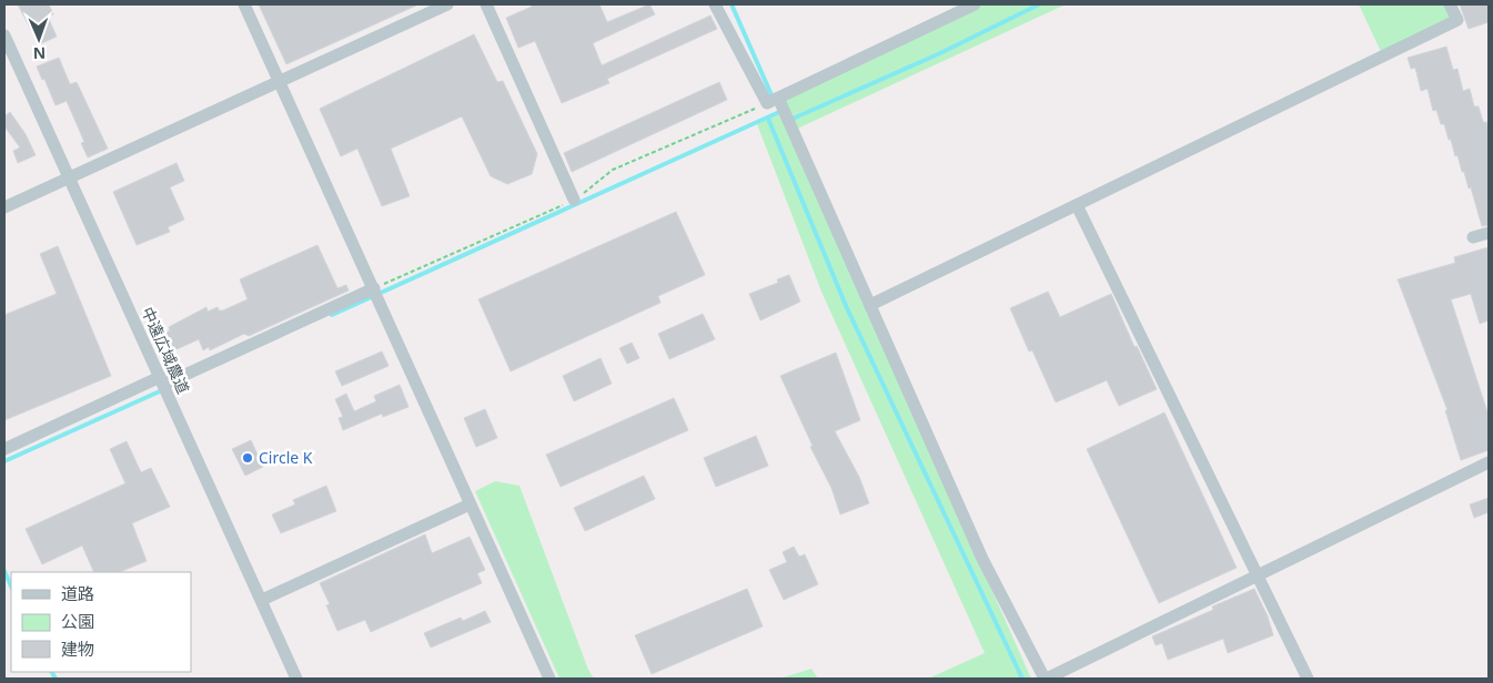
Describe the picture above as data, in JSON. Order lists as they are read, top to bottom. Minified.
{"streets":{"street":["中遠広域農道"]},"places":["Circle K"],"legend":["道路","公園","建物"],"north":"bottom"}
